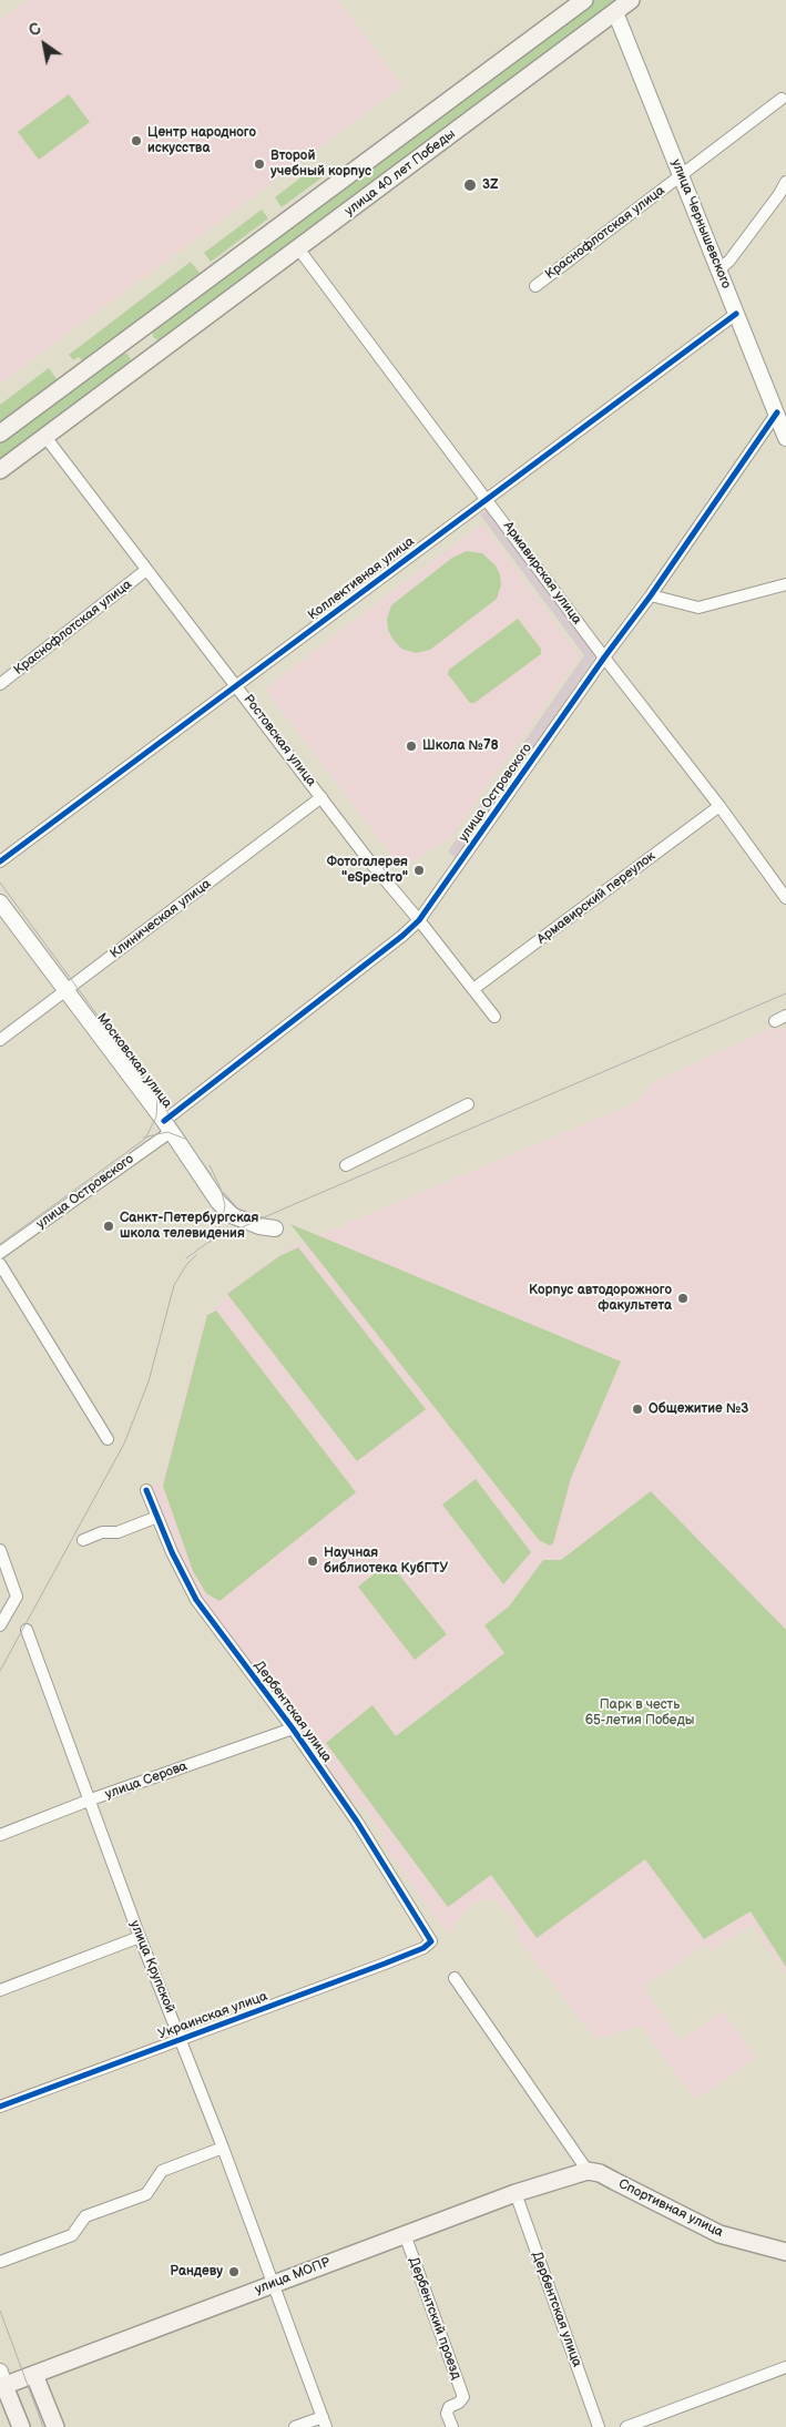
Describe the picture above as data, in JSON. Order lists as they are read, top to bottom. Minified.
{"streets":{"main road":["улица 40 лет Победы","Спортивная улица","улица МОПР"],"street":["улица Чернышевского","Краснофлотская улица","Армавирская улица","Коллективная улица","Ростовская улица","улица Островского","Армавирский переулок","Клиническая улица","Московская улица","Дербентская улица","улица Серова","улица Крупской","Украинская улица","Дербентский проезд"]},"crossings":[["улица 40 лет Победы","улица Чернышевского"],["улица 40 лет Победы","Армавирская улица"],["улица 40 лет Победы","Ростовская улица"],["улица Чернышевского","Краснофлотская улица"],["улица Чернышевского","Коллективная улица"],["улица Чернышевского","улица Островского"],["Краснофлотская улица","Ростовская улица"],["Армавирская улица","Коллективная улица"],["Армавирская улица","улица Островского"],["Армавирская улица","Армавирский переулок"],["Коллективная улица","Ростовская улица"],["Ростовская улица","улица Островского"],["Ростовская улица","Армавирский переулок"],["Ростовская улица","Клиническая улица"],["улица Островского","Московская улица"],["Клиническая улица","Московская улица"],["Дербентская улица","улица Серова"],["Дербентская улица","Украинская улица"],["Дербентская улица","улица МОПР"],["улица Серова","улица Крупской"],["улица Крупской","Украинская улица"],["улица Крупской","улица МОПР"],["Спортивная улица","улица МОПР"],["улица МОПР","Дербентский проезд"]],"parks":["Парк в честь 65-летия Победы"],"places":["Центр народного искусства","Второй учебный корпус","3Z","Школа №78","Фотогалерея \"eSpectro\"","Санкт-Петербургская школа телевидения","Корпус автодорожного факультета","Общежитие №3","Научная библиотека КубГТУ","Рандеву"],"north":"top left"}
